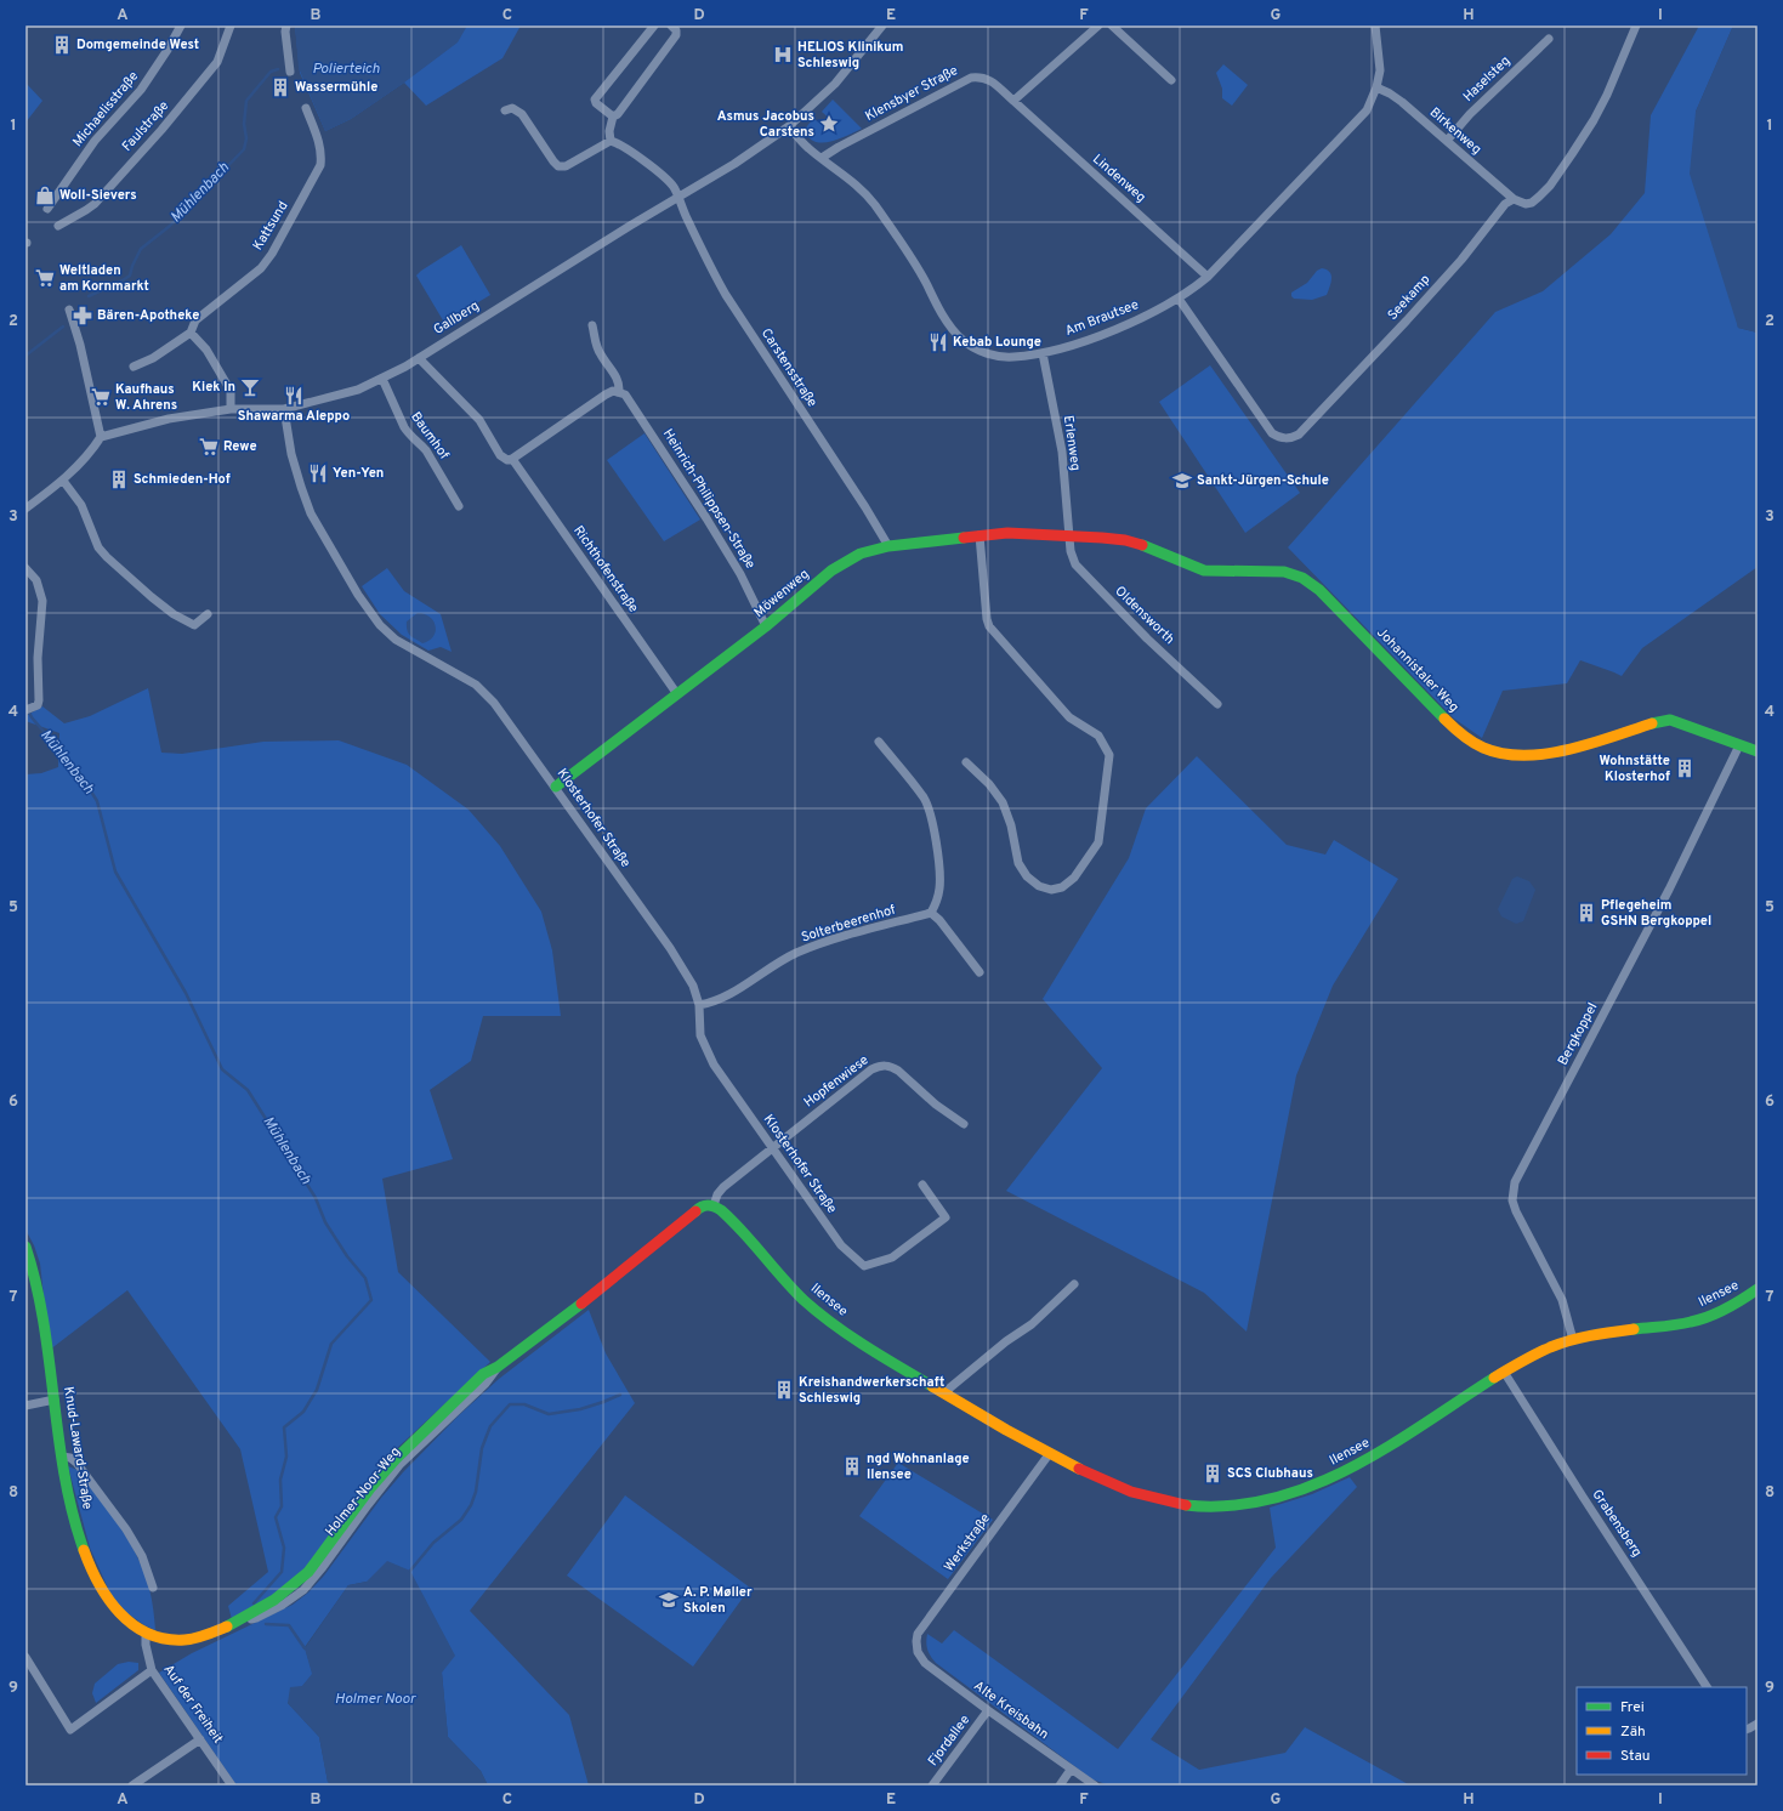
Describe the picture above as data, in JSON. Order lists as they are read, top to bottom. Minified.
{"streets":{"street":["Haselsteg","Klensbyer Straße","Michaelisstraße","Faulstraße","Birkenweg","Lindenweg","Kattsund","Seekamp","Gallberg","Am Brautsee","Carstensstraße","Baumhof","Erlenweg","Heinrich-Philippsen-Straße","Richthofenstraße","Möwenweg","Oldensworth","Johannistaler Weg","Klosterhofer Straße","Solterbeerenhof","Bergkoppel","Hopfenwiese","Ilensee","Knud-Laward-Straße","Holmer-Noor-Weg","Grabensberg","Werkstraße","Auf der Freiheit","Alte Kreisbahn","Fjordallee"]},"crossings":[["Haselsteg","Birkenweg"],["Klensbyer Straße","Lindenweg"],["Klensbyer Straße","Am Brautsee"],["Birkenweg","Seekamp"],["Birkenweg","Am Brautsee"],["Lindenweg","Am Brautsee"],["Seekamp","Am Brautsee"],["Gallberg","Am Brautsee"],["Gallberg","Carstensstraße"],["Gallberg","Baumhof"],["Gallberg","Klosterhofer Straße"],["Am Brautsee","Erlenweg"],["Carstensstraße","Möwenweg"],["Erlenweg","Möwenweg"],["Erlenweg","Oldensworth"],["Erlenweg","Johannistaler Weg"],["Heinrich-Philippsen-Straße","Möwenweg"],["Richthofenstraße","Möwenweg"],["Möwenweg","Oldensworth"],["Möwenweg","Johannistaler Weg"],["Möwenweg","Klosterhofer Straße"],["Oldensworth","Johannistaler Weg"],["Johannistaler Weg","Bergkoppel"],["Klosterhofer Straße","Solterbeerenhof"],["Klosterhofer Straße","Hopfenwiese"],["Bergkoppel","Ilensee"],["Ilensee","Holmer-Noor-Weg"],["Ilensee","Grabensberg"],["Ilensee","Werkstraße"],["Knud-Laward-Straße","Holmer-Noor-Weg"],["Knud-Laward-Straße","Auf der Freiheit"],["Holmer-Noor-Weg","Auf der Freiheit"],["Werkstraße","Alte Kreisbahn"],["Alte Kreisbahn","Fjordallee"]],"water":["Polierteich","Mühlenbach","Holmer Noor"],"places":{"building":["Domgemeinde West","Wassermühle","Schmieden-Hof","Wohnstätte Klosterhof","Pflegeheim GSHN Bergkoppel","Kreishandwerkerschaft Schleswig","ngd Wohnanlage Ilensee","SCS Clubhaus"],"hospital":["HELIOS Klinikum Schleswig"],"place":["Asmus Jacobus Carstens"],"shop":["Woll-Sievers"],"supermarket":["Weltladen am Kornmarkt","Kaufhaus W. Ahrens","Rewe"],"pharmacy":["Bären-Apotheke"],"restaurant":["Kebab Lounge","Shawarma Aleppo","Yen-Yen"],"bar":["Kiek In"],"school or university":["Sankt-Jürgen-Schule","A. P. Møller Skolen"]},"legend":["Frei","Zäh","Stau"],"grid":{"columns":["A","B","C","D","E","F","G","H","I"],"rows":["1","2","3","4","5","6","7","8","9"]}}
